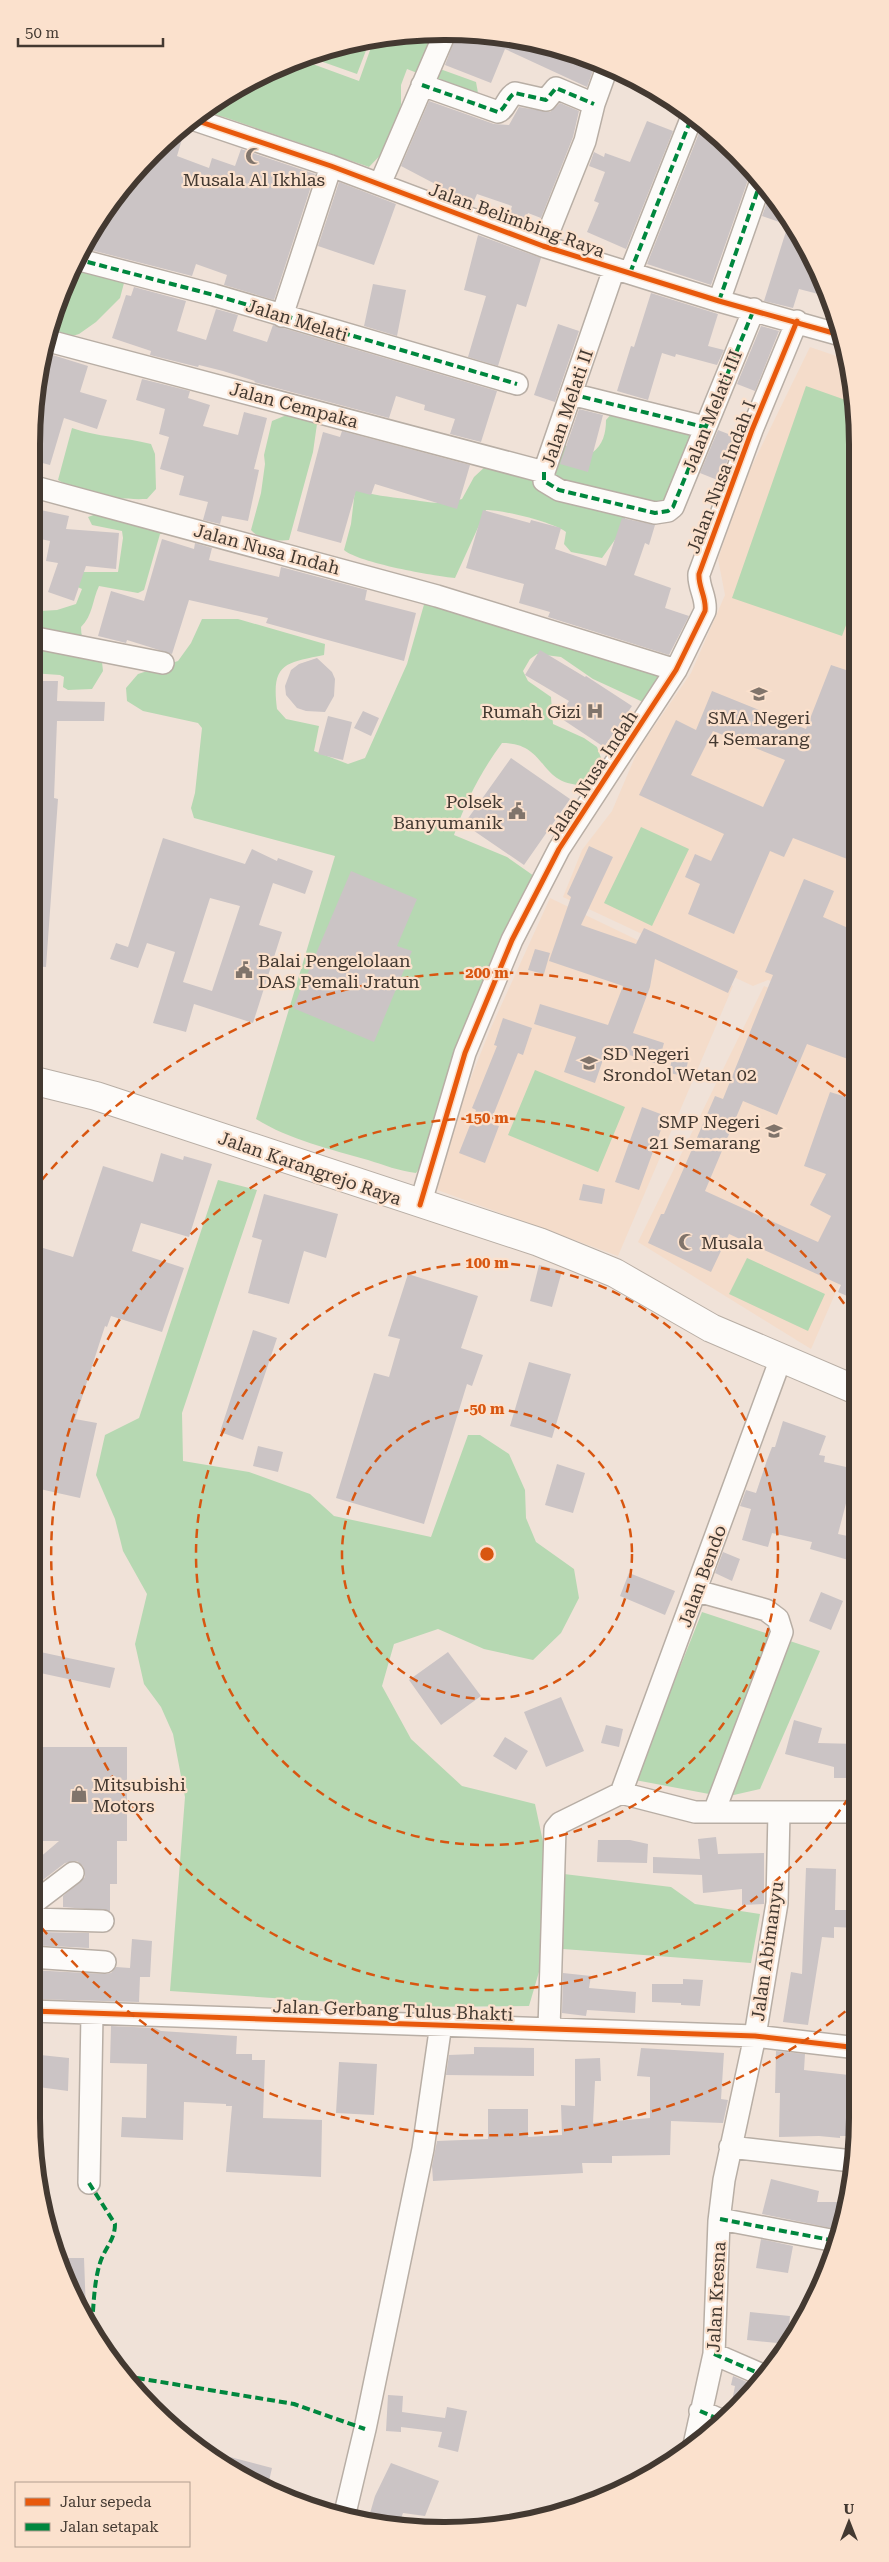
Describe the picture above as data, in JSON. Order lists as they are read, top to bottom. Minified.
{"streets":{"main road":["Jalan Karangrejo Raya"],"street":["Jalan Belimbing Raya","Jalan Melati","Jalan Cempaka","Jalan Melati II","Jalan Melati III","Jalan Nusa Indah I","Jalan Nusa Indah","Jalan Bendo","Jalan Abimanyu","Jalan Gerbang Tulus Bhakti","Jalan Kresna"]},"crossings":[["Jalan Belimbing Raya","Jalan Melati II"],["Jalan Belimbing Raya","Jalan Melati III"],["Jalan Belimbing Raya","Jalan Nusa Indah I"],["Jalan Cempaka","Jalan Melati II"],["Jalan Melati II","Jalan Melati III"],["Jalan Nusa Indah I","Jalan Nusa Indah"],["Jalan Nusa Indah","Jalan Karangrejo Raya"],["Jalan Karangrejo Raya","Jalan Bendo"],["Jalan Abimanyu","Jalan Gerbang Tulus Bhakti"],["Jalan Abimanyu","Jalan Kresna"]],"places":{"mosque":["Musala Al Ikhlas","Musala"],"school or university":["SMA Negeri 4 Semarang","SD Negeri Srondol Wetan 02","SMP Negeri 21 Semarang"],"hospital":["Rumah Gizi"],"public building":["Polsek Banyumanik","Balai Pengelolaan DAS Pemali Jratun"],"shop":["Mitsubishi Motors"]},"legend":["Jalur sepeda","Jalan setapak"],"scale_bar":"50 m","north":"top","rings":["200 m","150 m","100 m","50 m"]}
